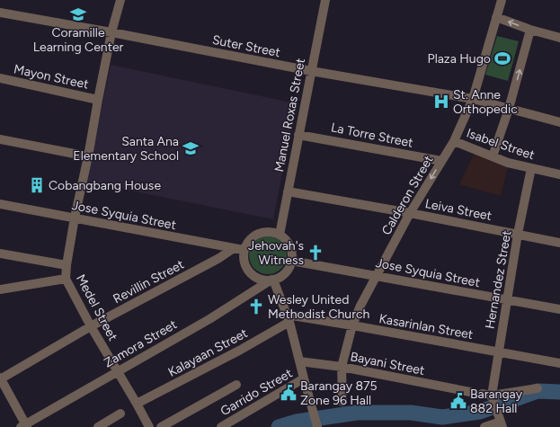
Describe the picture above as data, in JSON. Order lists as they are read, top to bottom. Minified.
{"streets":{"street":["Suter Street","Mayon Street","Manuel Roxas Street","La Torre Street","Isabel Street","Calderon Street","Leiva Street","Jose Syquia Street","Hernandez Street","Revillin Street","Medel Street","Kasarinlan Street","Zamora Street","Kalayaan Street","Bayani Street","Garrido Street"]},"crossings":[["Suter Street","Manuel Roxas Street"],["Suter Street","Calderon Street"],["Suter Street","Medel Street"],["Mayon Street","Medel Street"],["Manuel Roxas Street","La Torre Street"],["Manuel Roxas Street","Leiva Street"],["Manuel Roxas Street","Jose Syquia Street"],["Manuel Roxas Street","Zamora Street"],["La Torre Street","Calderon Street"],["Isabel Street","Calderon Street"],["Isabel Street","Hernandez Street"],["Calderon Street","Leiva Street"],["Calderon Street","Jose Syquia Street"],["Calderon Street","Kasarinlan Street"],["Calderon Street","Bayani Street"],["Leiva Street","Hernandez Street"],["Jose Syquia Street","Hernandez Street"],["Jose Syquia Street","Revillin Street"],["Jose Syquia Street","Medel Street"],["Jose Syquia Street","Zamora Street"],["Hernandez Street","Kasarinlan Street"],["Revillin Street","Medel Street"],["Medel Street","Zamora Street"],["Medel Street","Kalayaan Street"],["Kasarinlan Street","Kalayaan Street"]],"places":{"school or university":["Coramille Learning Center","Santa Ana Elementary School"],"sports":["Plaza Hugo"],"hospital":["St. Anne Orthopedic"],"building":["Cobangbang House"],"church":["Jehovah's Witness","Wesley United Methodist Church"],"public building":["Barangay 875 Zone 96 Hall","Barangay 882 Hall"]}}
